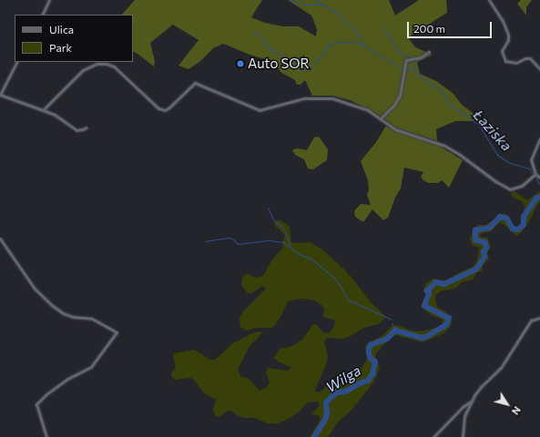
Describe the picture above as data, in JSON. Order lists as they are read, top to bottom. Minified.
{"water":["Łaziska","Wilga"],"places":["Auto SOR"],"legend":["Ulica","Park"],"scale_bar":"200 m","north":"bottom right"}
